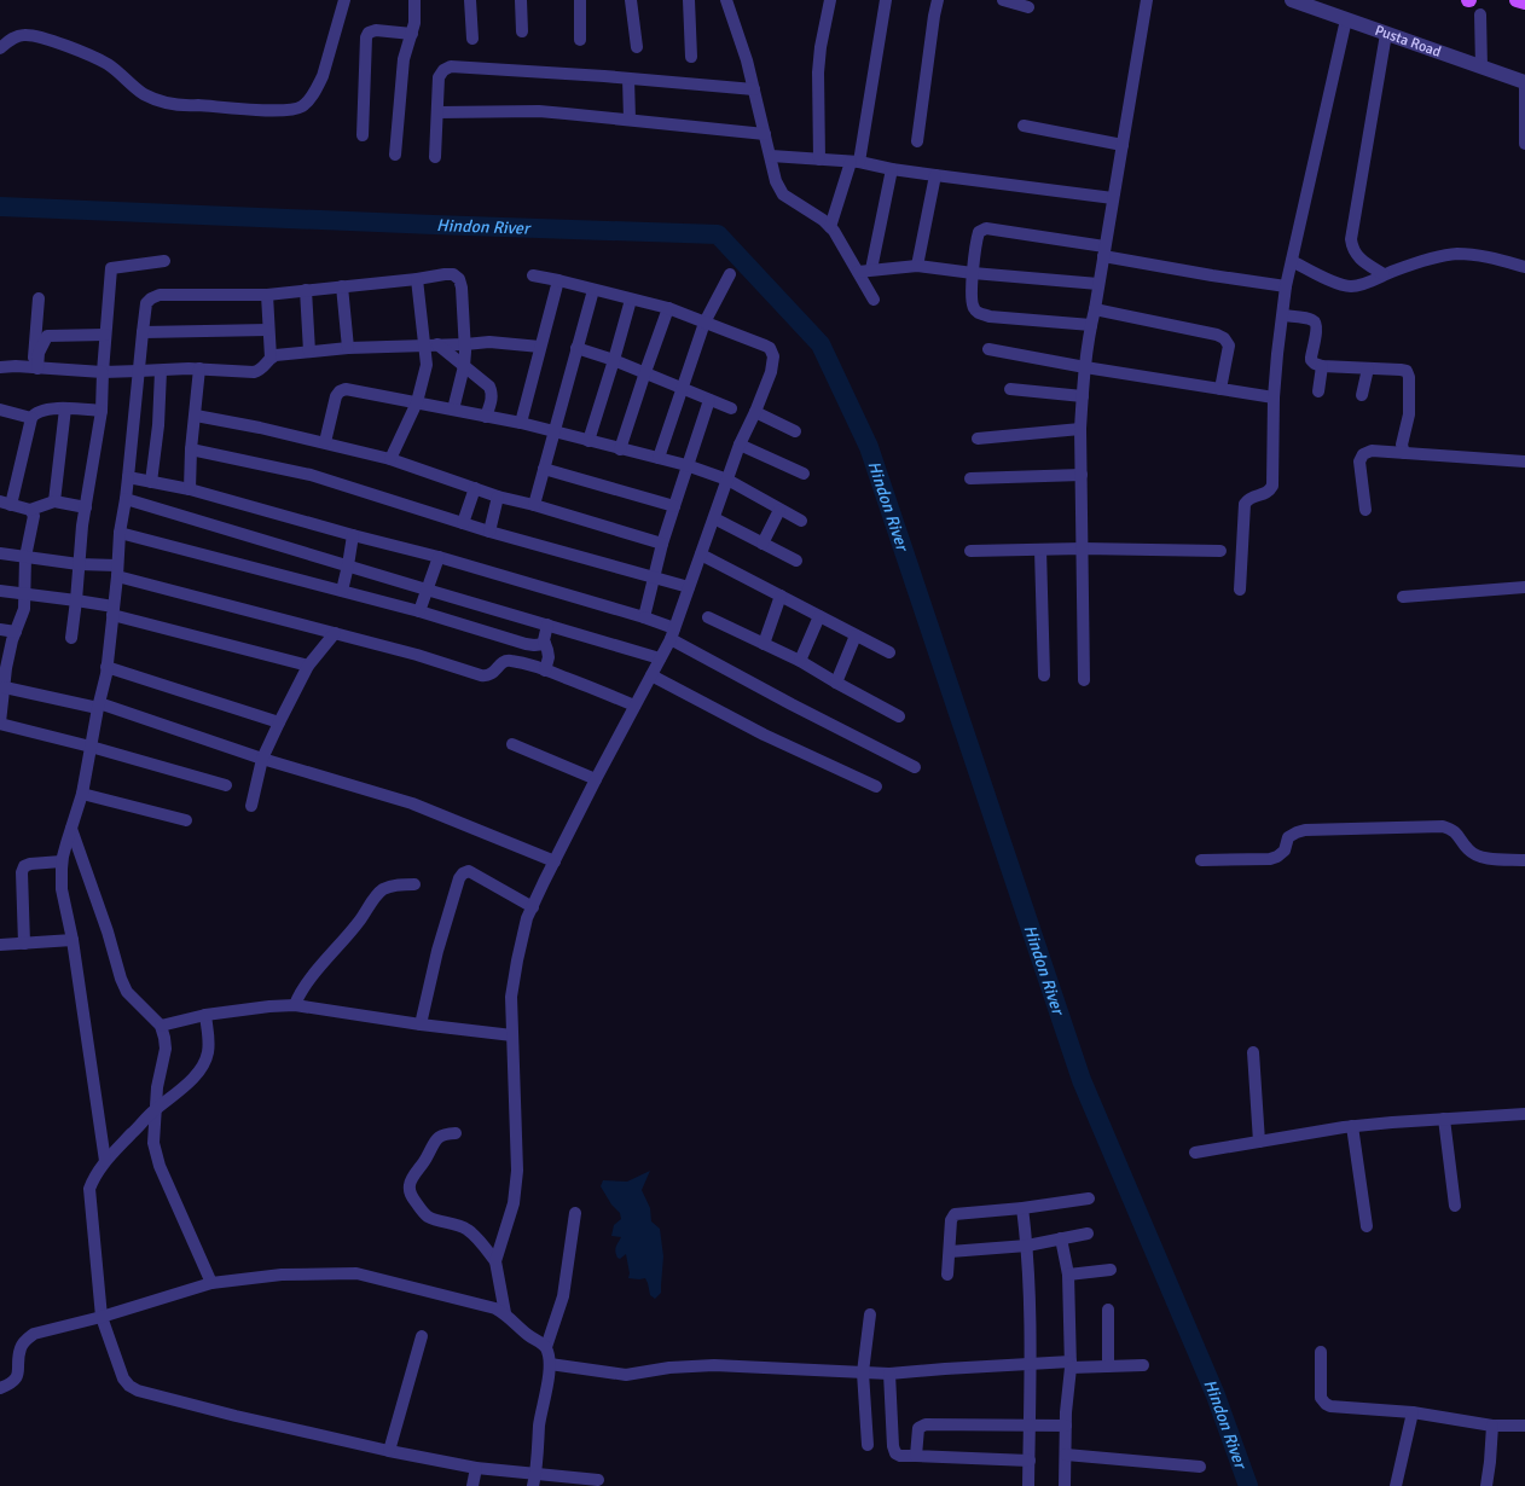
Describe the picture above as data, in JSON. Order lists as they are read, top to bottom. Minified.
{"streets":{"street":["Pusta Road"]},"water":["Hindon River"]}
